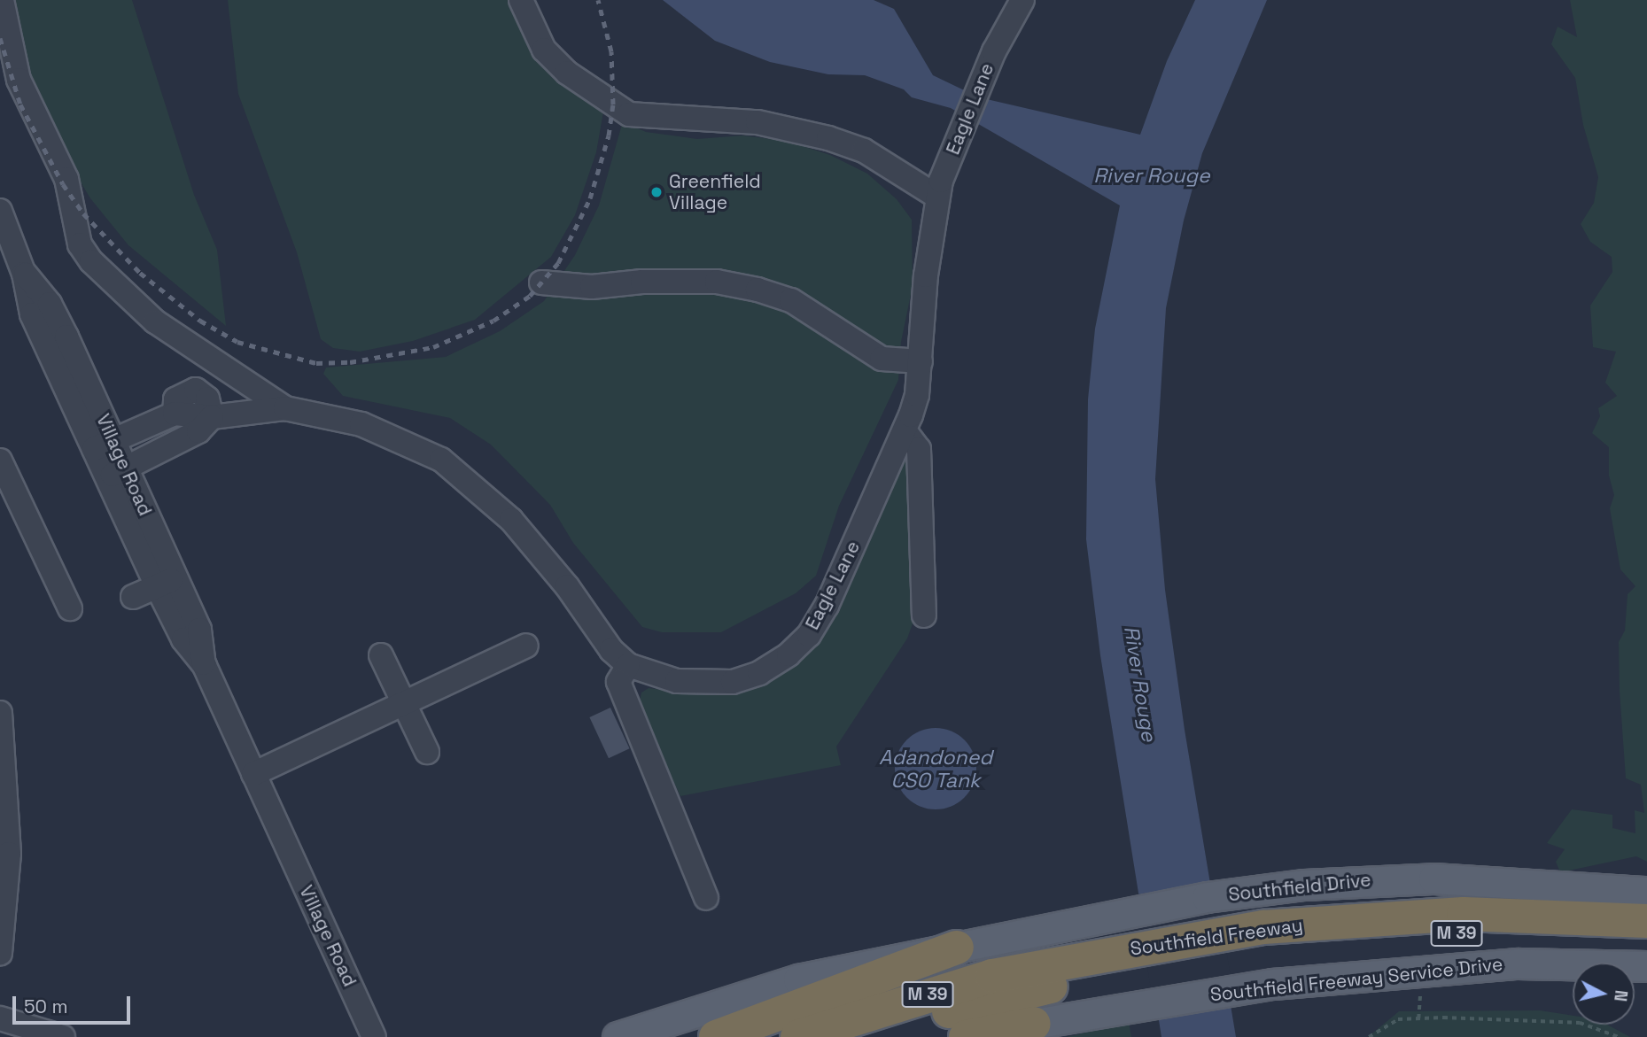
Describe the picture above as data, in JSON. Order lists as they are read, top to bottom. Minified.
{"streets":{"highway":["M 39","Southfield Freeway"],"main road":["Southfield Drive","Southfield Freeway Service Drive"],"street":["Eagle Lane","Village Road"]},"crossings":[["Eagle Lane","Village Road"]],"water":["River Rouge","Adandoned CSO Tank"],"places":["Greenfield Village"],"scale_bar":"50 m","north":"right"}
